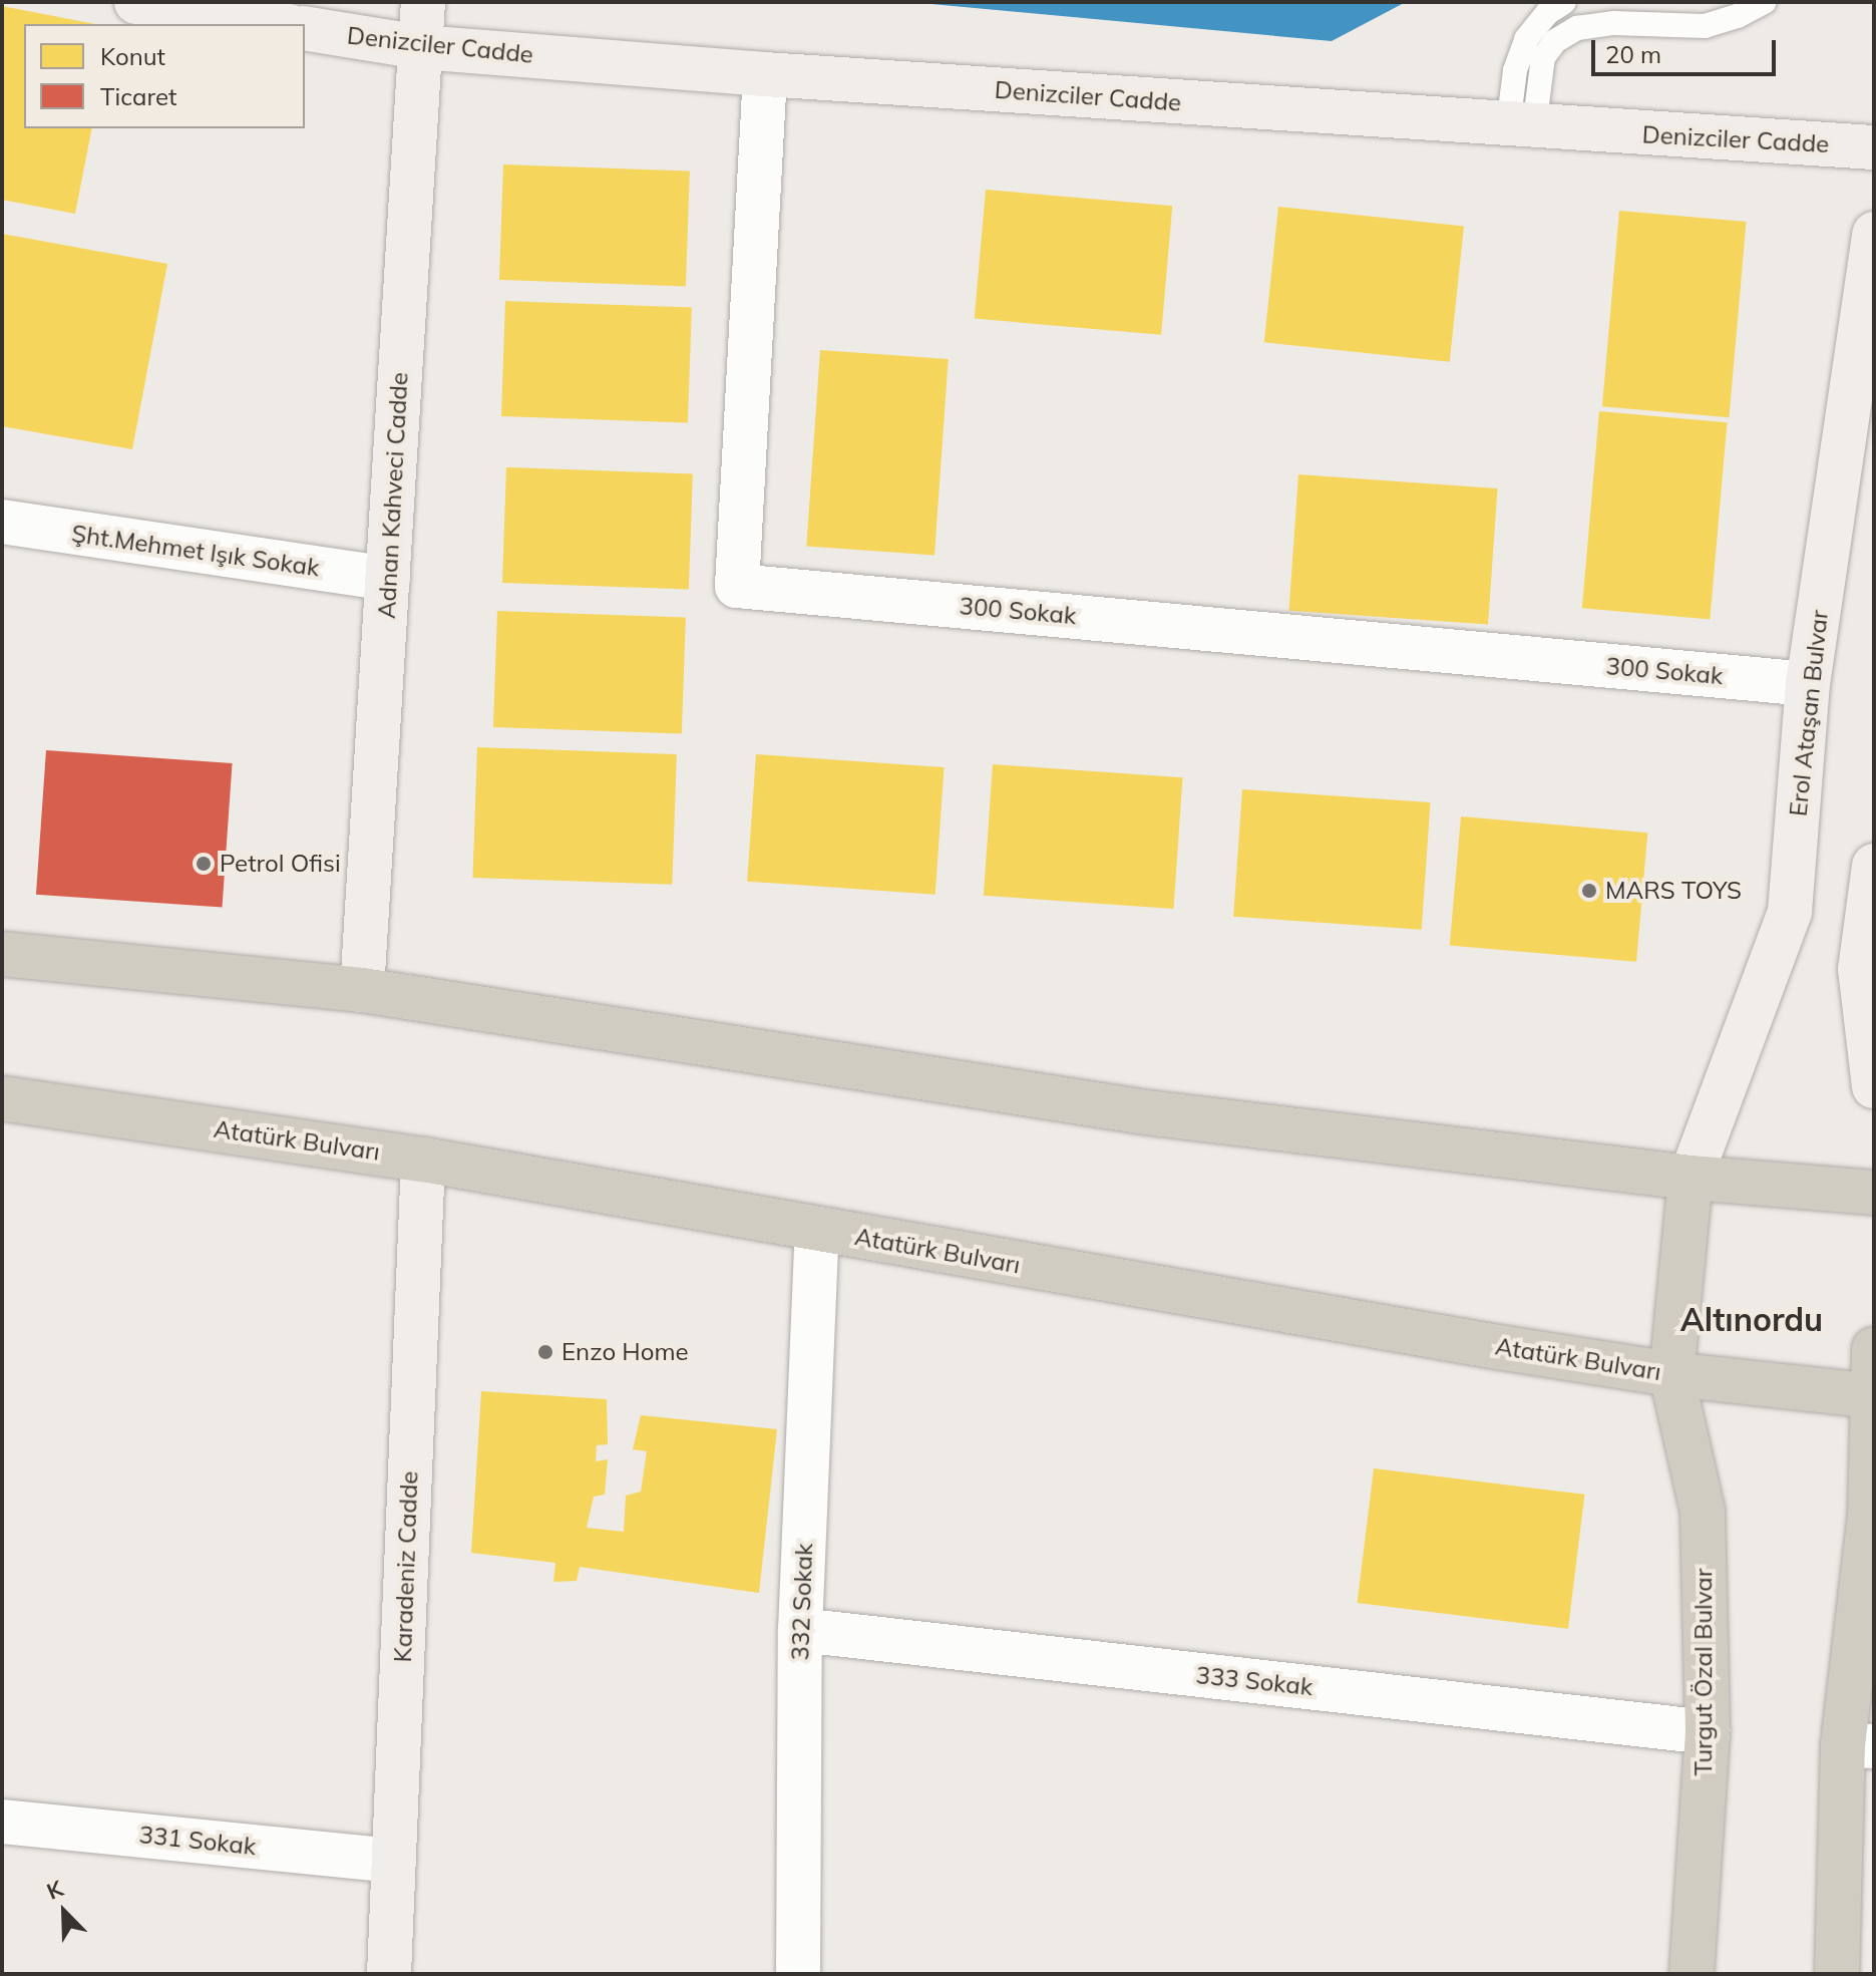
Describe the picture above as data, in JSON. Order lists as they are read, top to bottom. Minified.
{"streets":{"highway":["Atatürk Bulvarı","Turgut Özal Bulvar"],"street":["Denizciler Cadde","Adnan Kahveci Cadde","Şht.Mehmet lşık Sokak","300 Sokak","Erol Ataşan Bulvar","Karadeniz Cadde","332 Sokak","333 Sokak","331 Sokak"]},"crossings":[["Denizciler Cadde","Adnan Kahveci Cadde"],["Denizciler Cadde","300 Sokak"],["Adnan Kahveci Cadde","Şht.Mehmet lşık Sokak"],["300 Sokak","Erol Ataşan Bulvar"],["Erol Ataşan Bulvar","Turgut Özal Bulvar"],["Atatürk Bulvarı","Karadeniz Cadde"],["Atatürk Bulvarı","332 Sokak"],["Atatürk Bulvarı","Turgut Özal Bulvar"],["Karadeniz Cadde","331 Sokak"],["332 Sokak","333 Sokak"],["Turgut Özal Bulvar","333 Sokak"]],"districts":["Altınordu"],"places":["Petrol Ofisi","MARS TOYS","Enzo Home"],"legend":["Konut","Ticaret"],"scale_bar":"20 m","north":"top left"}
